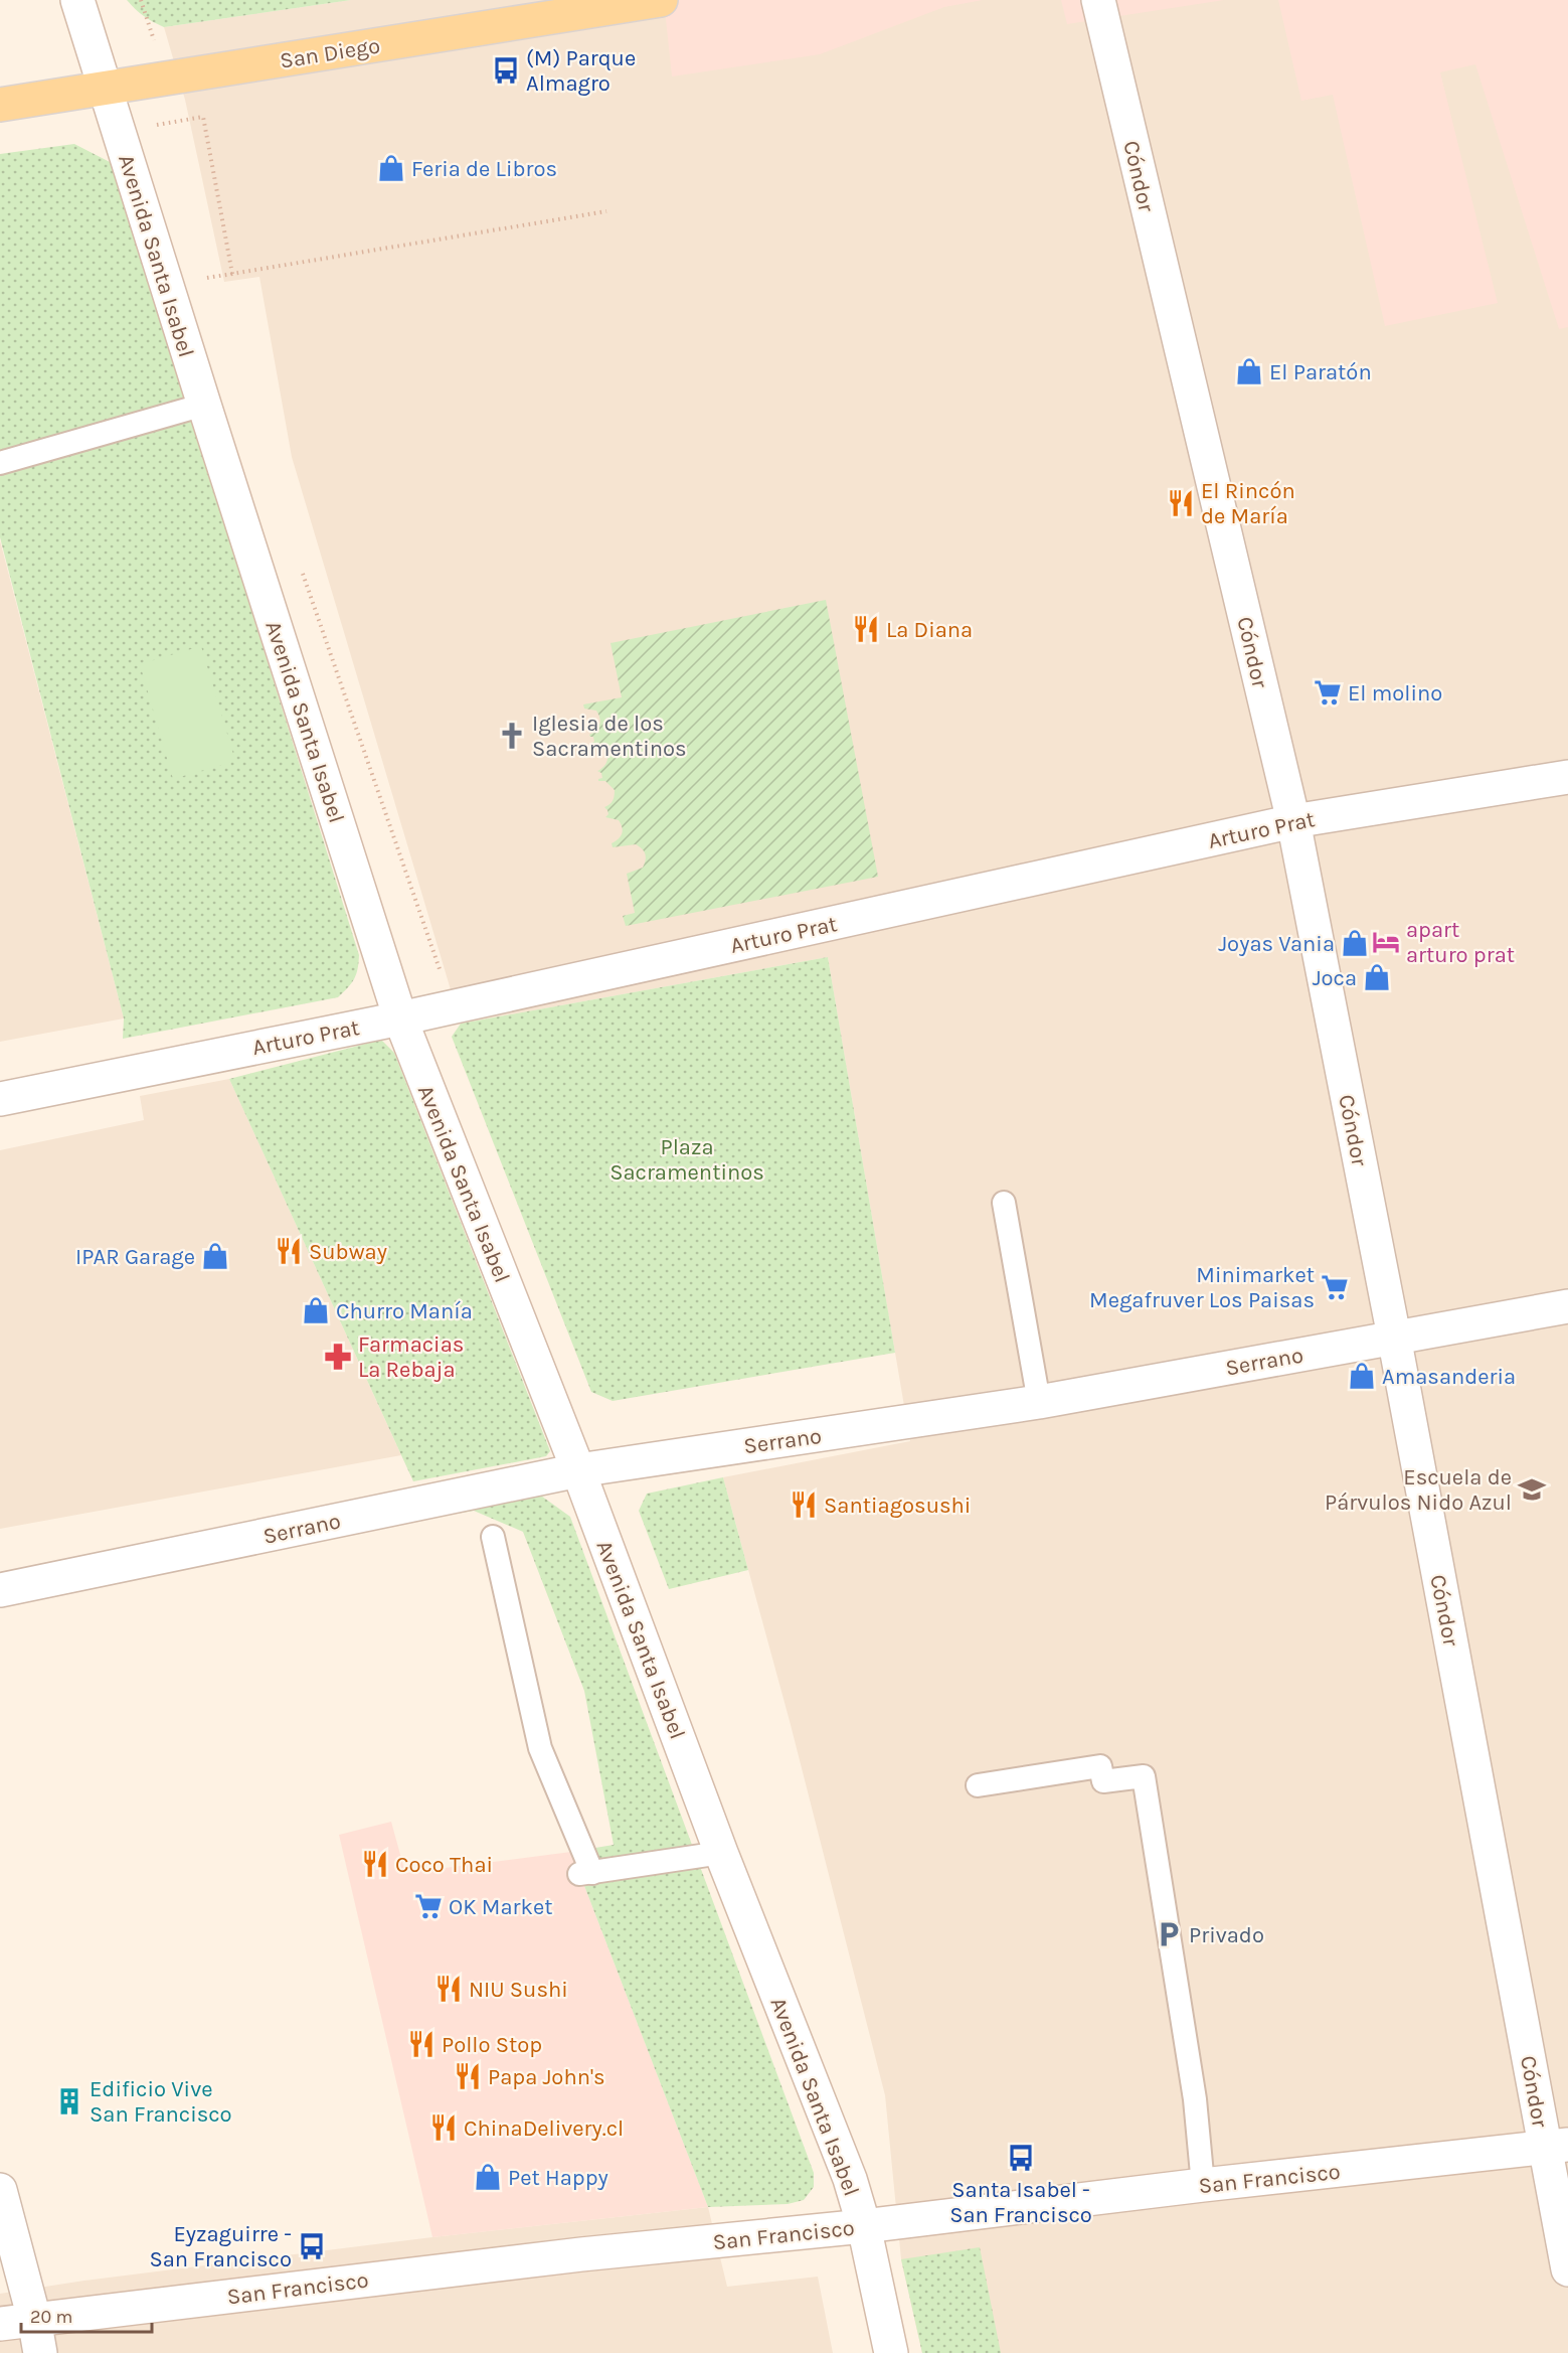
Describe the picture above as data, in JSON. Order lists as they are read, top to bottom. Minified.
{"streets":{"main road":["San Diego"],"street":["Cóndor","Avenida Santa Isabel","Arturo Prat","Serrano","San Francisco"]},"crossings":[["San Diego","Avenida Santa Isabel"],["Cóndor","Arturo Prat"],["Cóndor","Serrano"],["Cóndor","San Francisco"],["Avenida Santa Isabel","Arturo Prat"],["Avenida Santa Isabel","Serrano"],["Avenida Santa Isabel","San Francisco"]],"parks":["Plaza Sacramentinos"],"places":{"bus stop":["(M) Parque Almagro","Santa Isabel - San Francisco","Eyzaguirre - San Francisco"],"shop":["Feria de Libros","El Paratón","Joyas Vania","Joca","IPAR Garage","Churro Manía","Amasanderia","Pet Happy"],"restaurant":["El Rincón de María","La Diana","Subway","Santiagosushi","Coco Thai","NIU Sushi","Pollo Stop","Papa John's","ChinaDelivery.cl"],"supermarket":["El molino","Minimarket Megafruver Los Paisas","OK Market"],"church":["Iglesia de los Sacramentinos"],"hotel":["apart arturo prat"],"pharmacy":["Farmacias La Rebaja"],"school or university":["Escuela de Párvulos Nido Azul"],"parking":["Privado"],"building":["Edificio Vive San Francisco"]},"scale_bar":"20 m"}
